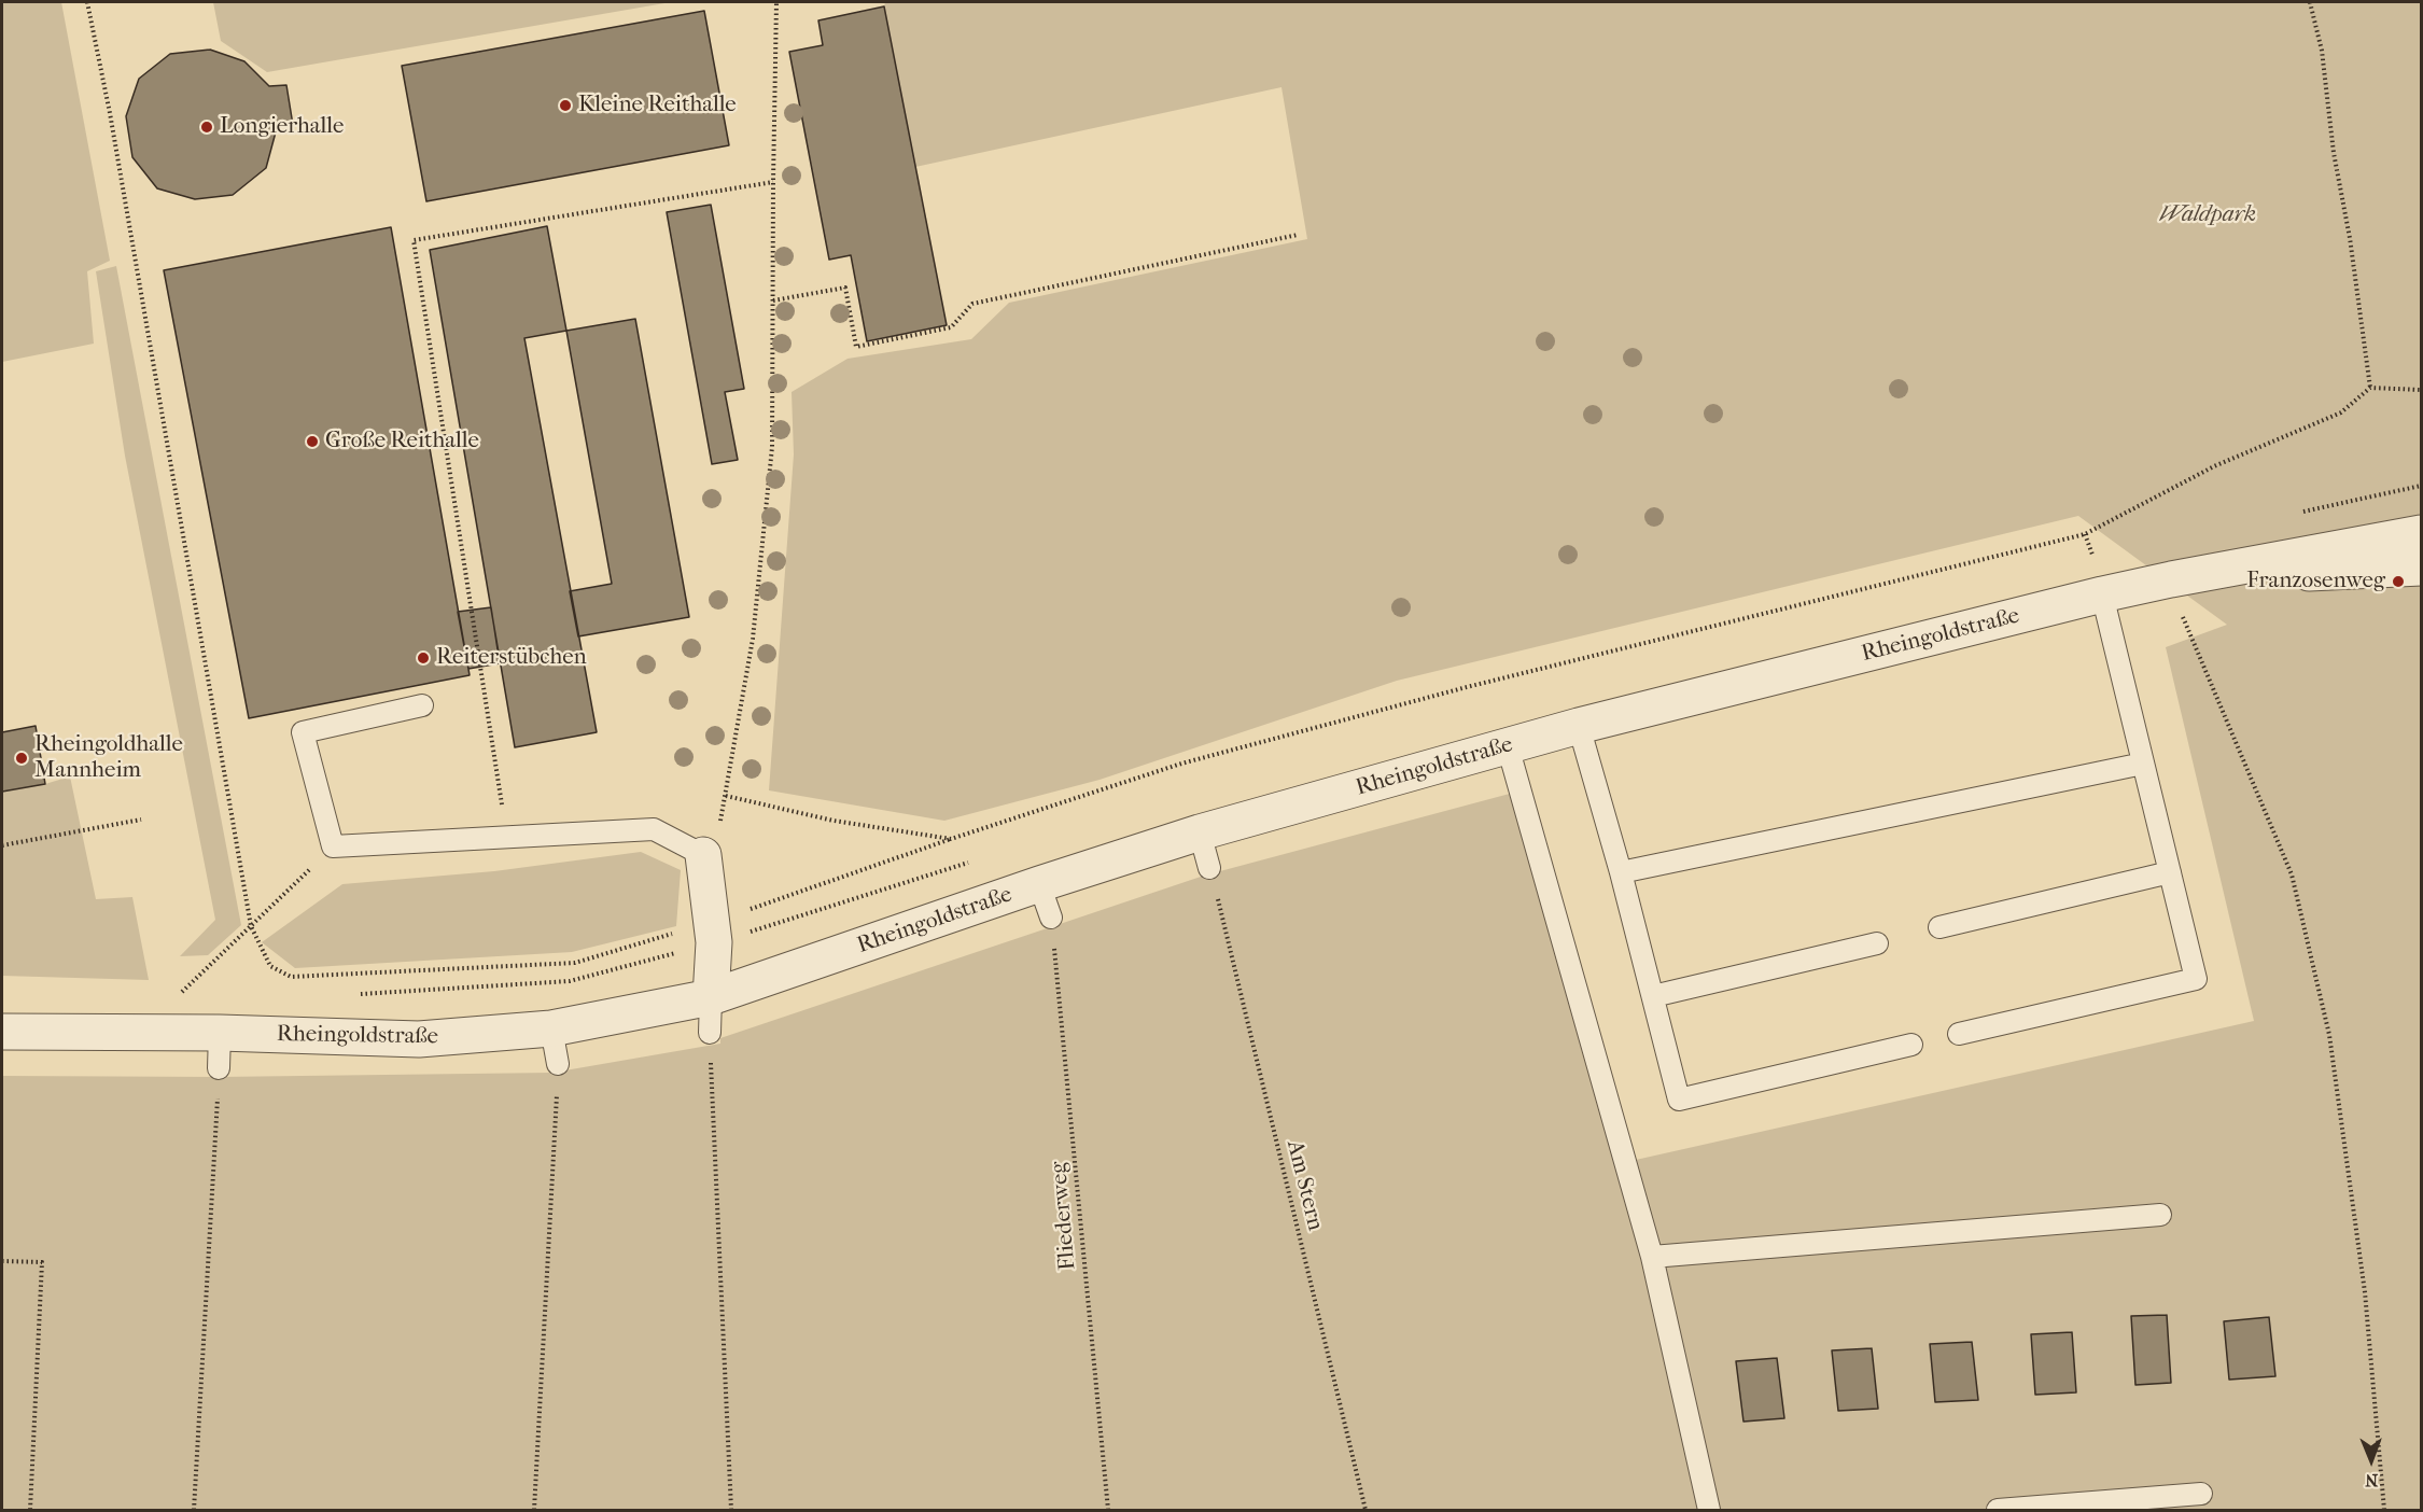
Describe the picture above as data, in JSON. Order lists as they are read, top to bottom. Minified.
{"streets":{"street":["Rheingoldstraße"],"path":["Am Stern","Fliederweg"]},"parks":["Waldpark"],"places":["Kleine Reithalle","Longierhalle","Große Reithalle","Franzosenweg","Reiterstübchen","Rheingoldhalle Mannheim"],"north":"bottom"}
